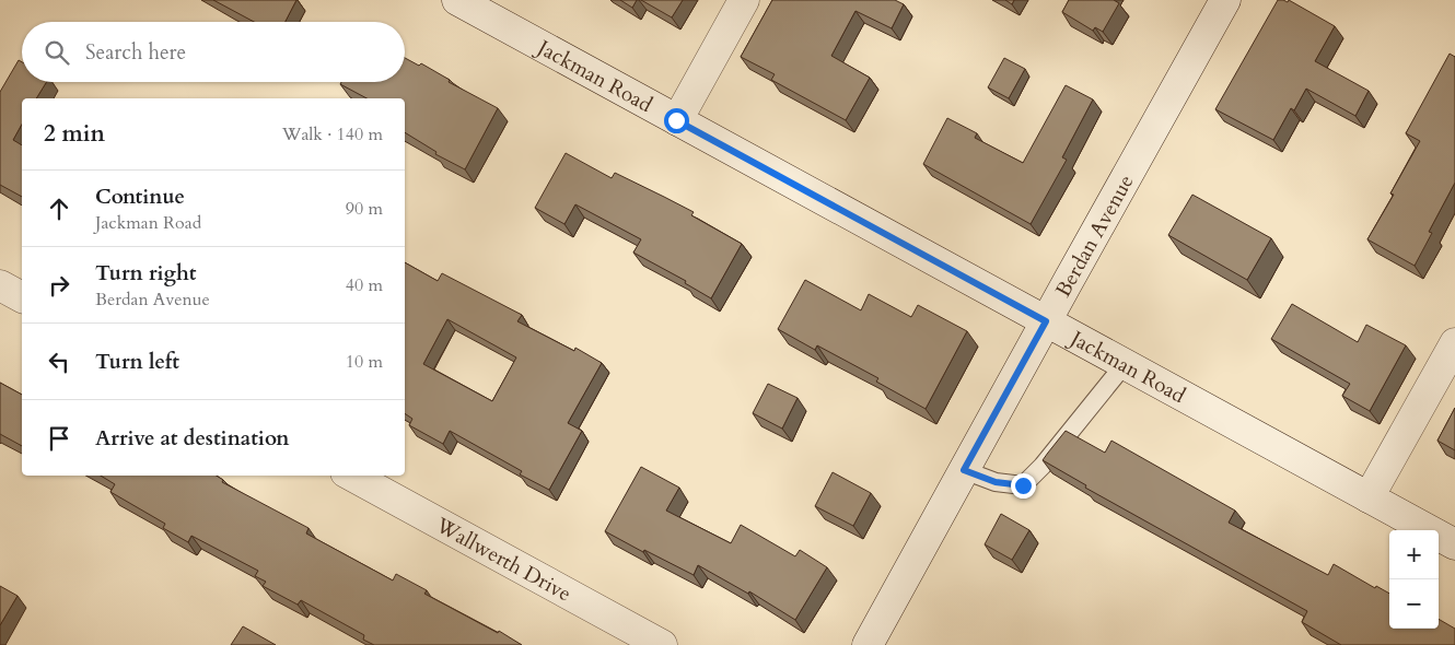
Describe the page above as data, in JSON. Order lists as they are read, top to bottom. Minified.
{"streets":{"street":["Jackman Road","Berdan Avenue","Wallwerth Drive"]},"crossings":[["Jackman Road","Berdan Avenue"]],"page":{"search":"Search here","heading":["2 min","Walk · 140 m"],"list":[["Continue","Jackman Road","90 m"],["Turn right","Berdan Avenue","40 m"],["Turn left","10 m"],"Arrive at destination"],"map_buttons":["+","−"]}}
